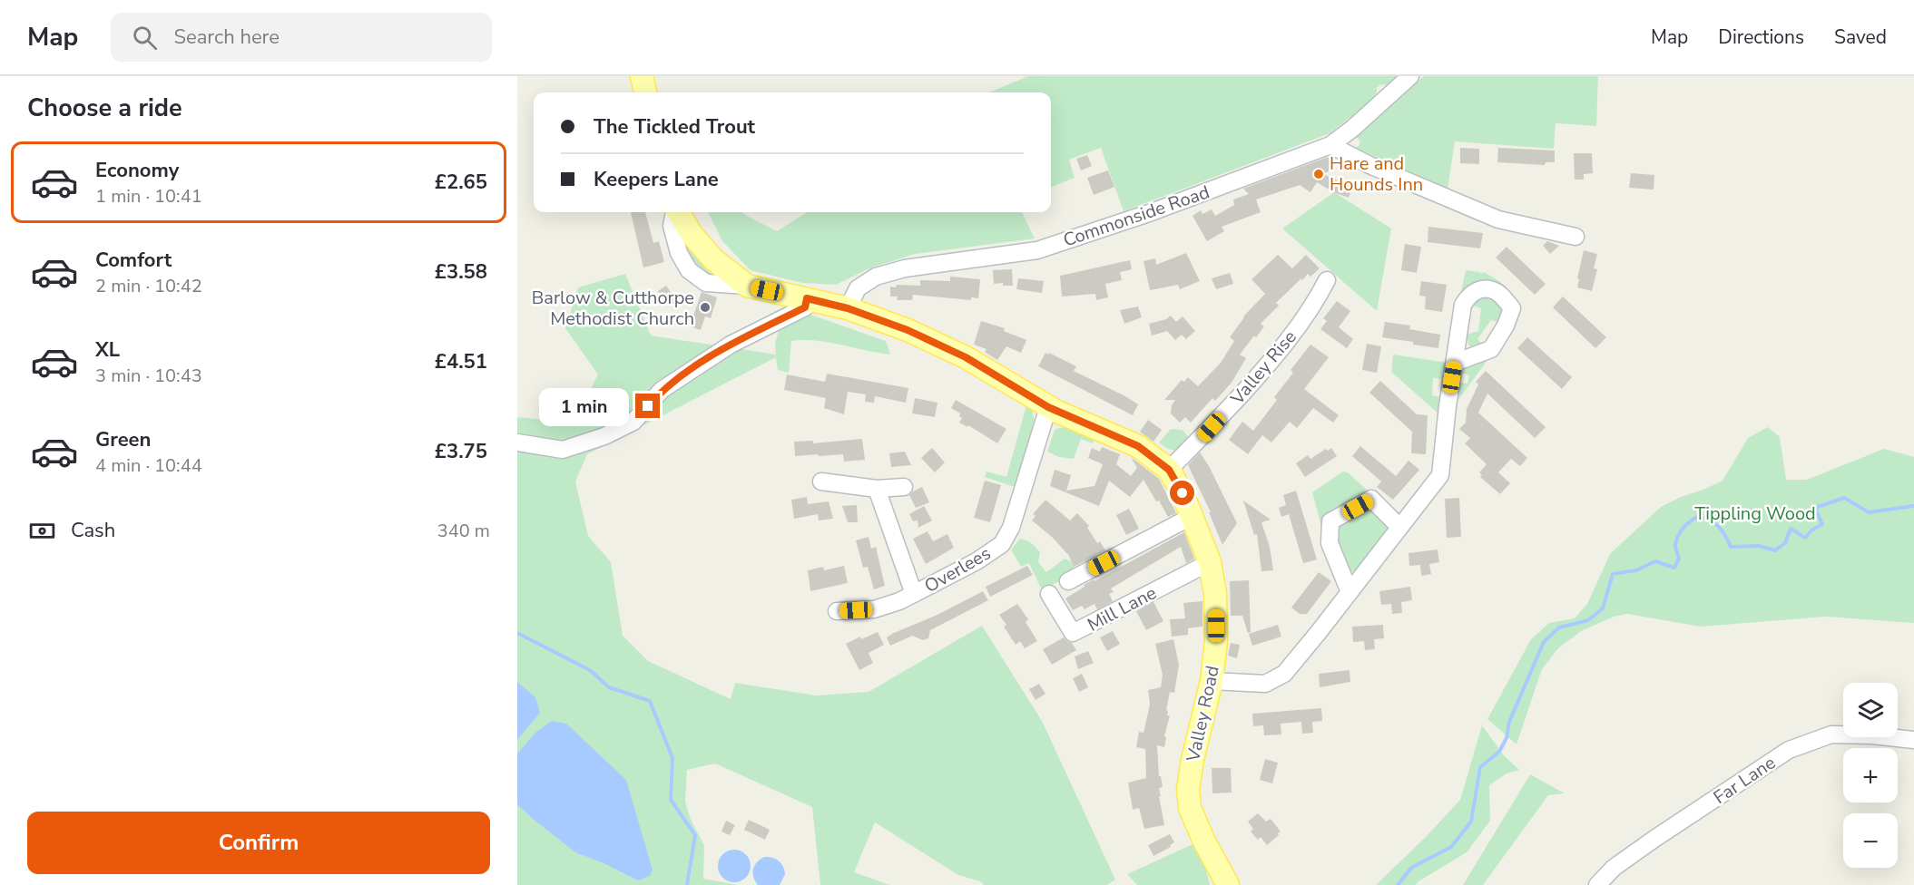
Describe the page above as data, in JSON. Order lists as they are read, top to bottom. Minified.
{"streets":{"main road":["Valley Road"],"street":["Commonside Road","Valley Rise","Overlees","Mill Lane","Far Lane"]},"crossings":[["Commonside Road","Valley Road"],["Valley Rise","Valley Road"],["Overlees","Valley Road"],["Mill Lane","Valley Road"]],"parks":["Tippling Wood"],"places":["Hare and Hounds Inn","Barlow & Cutthorpe Methodist Church"],"page":{"header":"Map","search":"Search here","nav":["Map","Directions","Saved"],"heading":"Choose a ride","banner":["The Tickled Trout","Keepers Lane"],"list":[{"name":"Economy","note":"1 min · 10:41","value":"£2.65"},{"name":"Comfort","note":"2 min · 10:42","value":"£3.58"},{"name":"XL","note":"3 min · 10:43","value":"£4.51"},{"name":"Green","note":"4 min · 10:44","value":"£3.75"}],"bubble":"1 min","pay":["Cash","340 m"],"map_buttons":["+","−"],"buttons":"Confirm"}}
